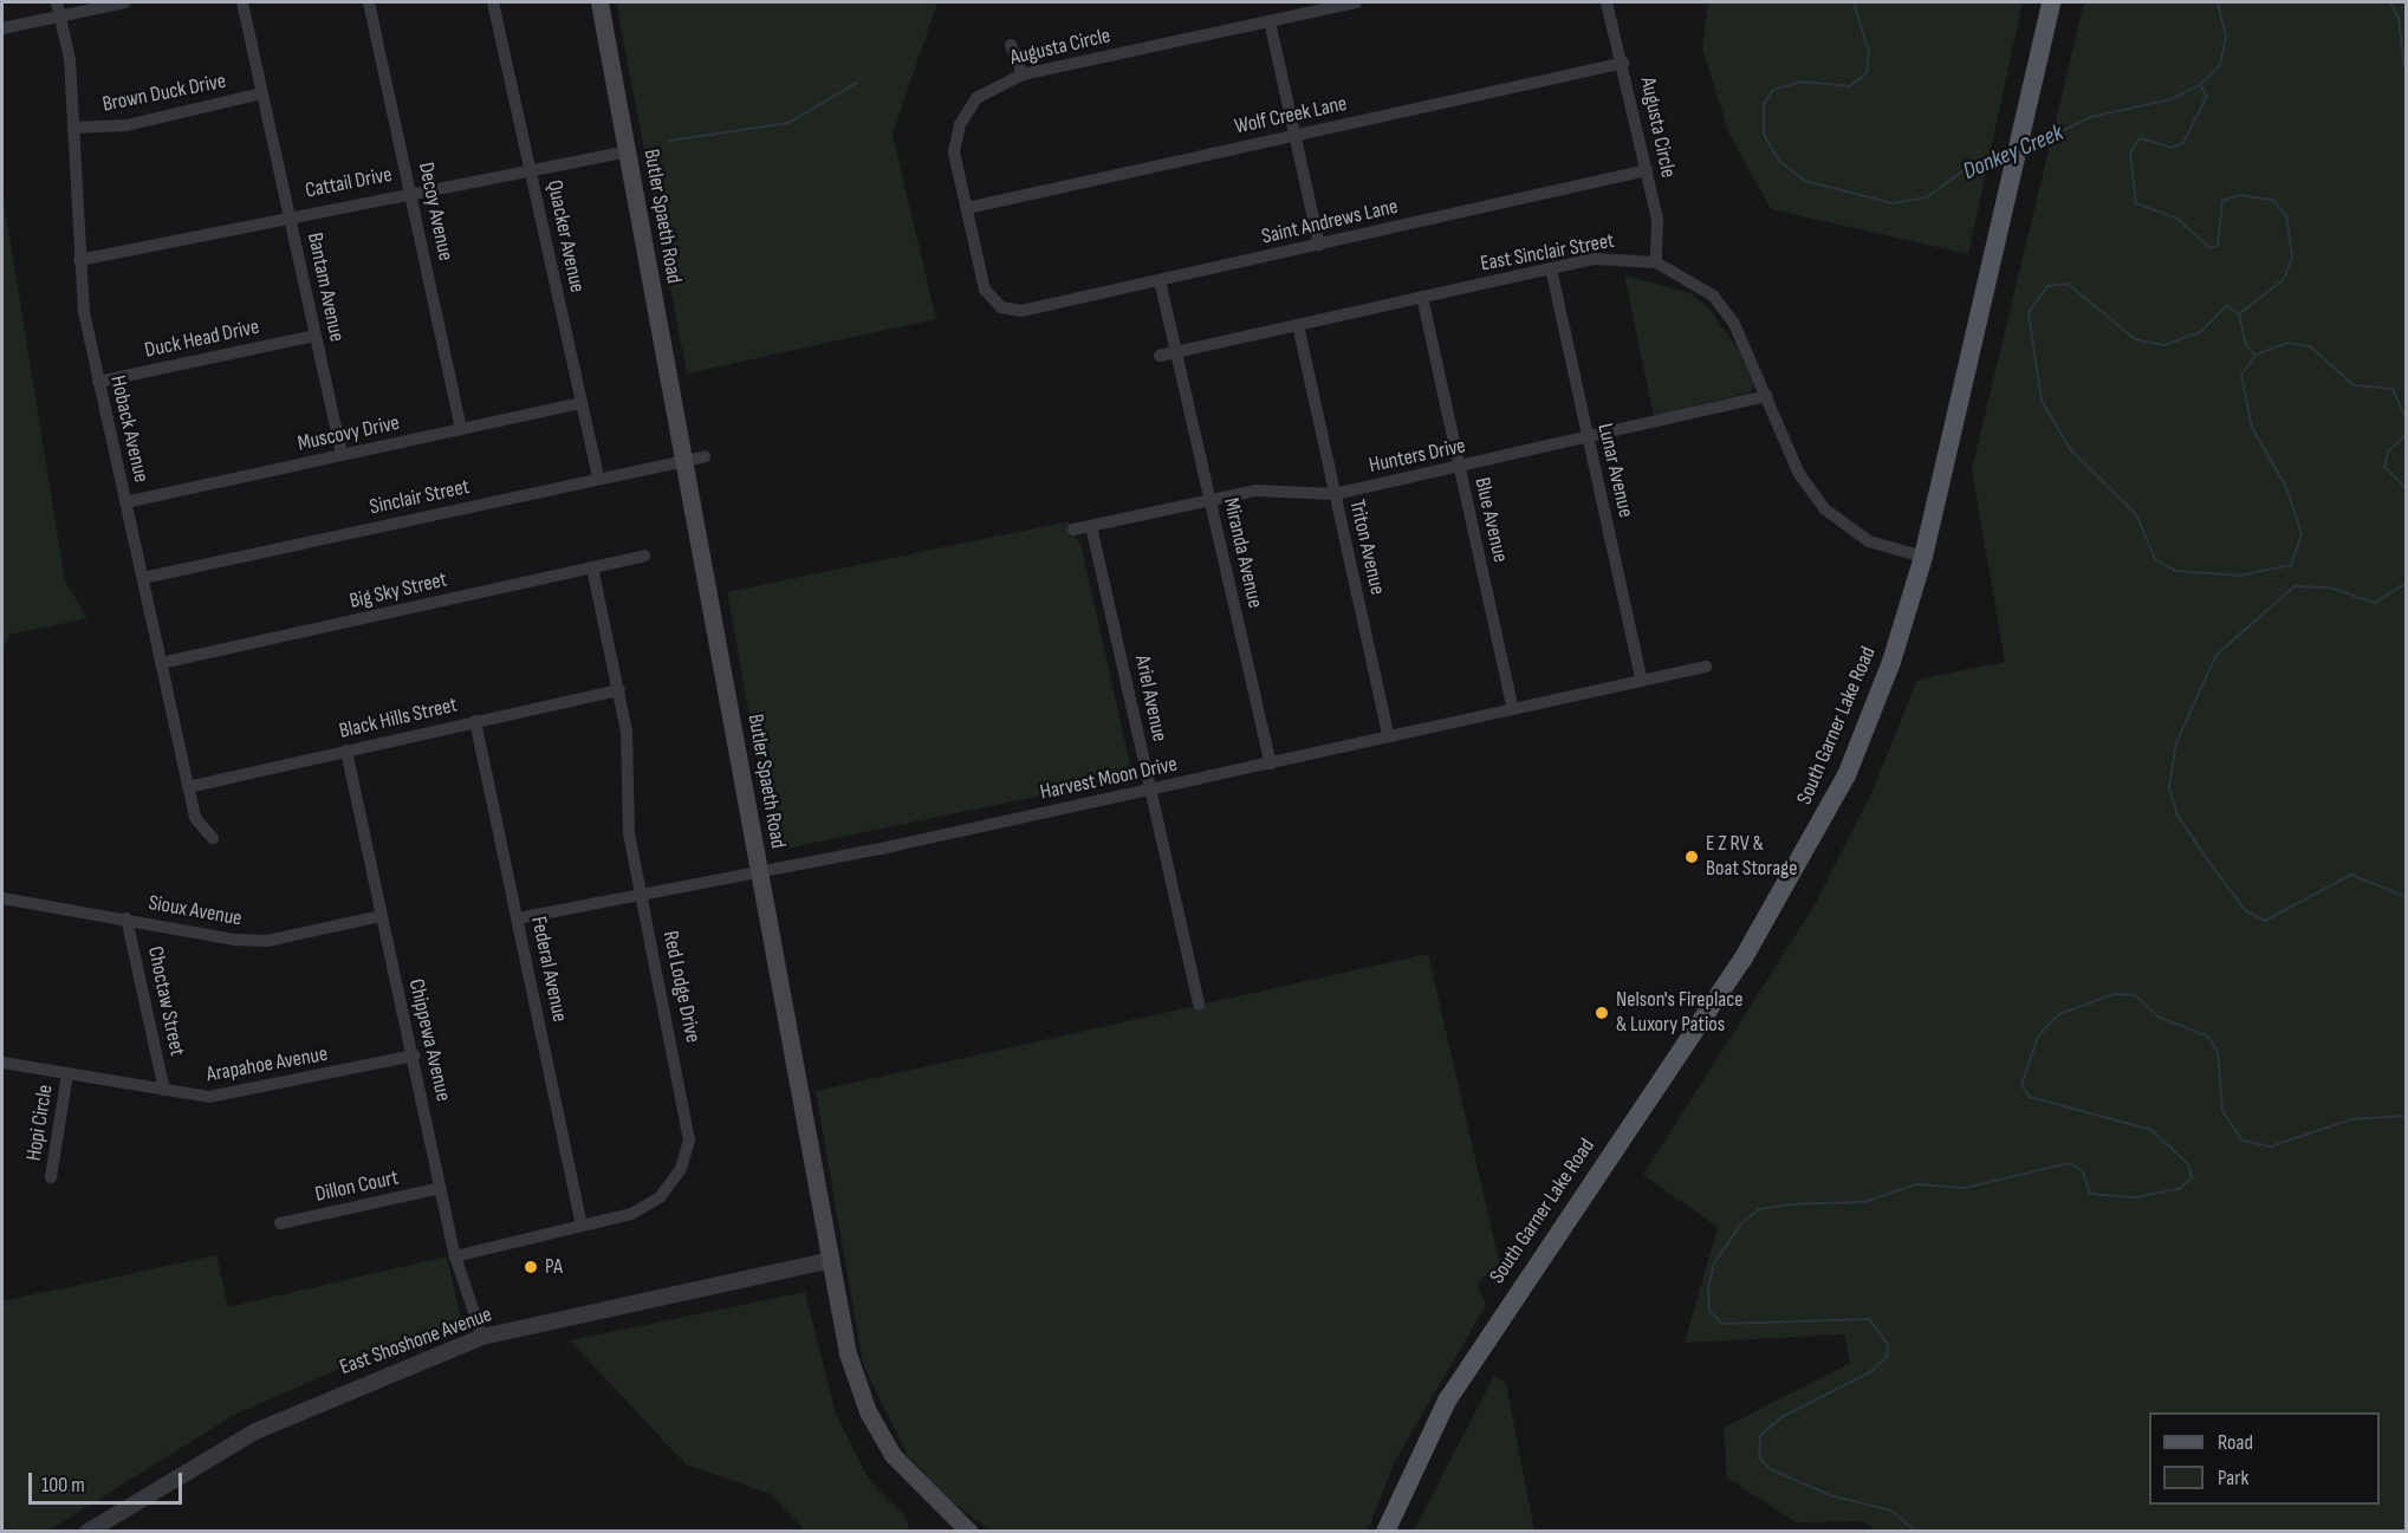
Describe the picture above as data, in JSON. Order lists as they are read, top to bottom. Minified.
{"streets":{"main road":["Butler Spaeth Road","South Garner Lake Road"],"street":["Augusta Circle","Brown Duck Drive","Wolf Creek Lane","Cattail Drive","Decoy Avenue","Saint Andrews Lane","Quacker Avenue","East Sinclair Street","Bantam Avenue","Duck Head Drive","Hoback Avenue","Muscovy Drive","Hunters Drive","Lunar Avenue","Sinclair Street","Blue Avenue","Triton Avenue","Miranda Avenue","Big Sky Street","Ariel Avenue","Black Hills Street","Harvest Moon Drive","Sioux Avenue","Federal Avenue","Red Lodge Drive","Choctaw Street","Chippewa Avenue","Arapahoe Avenue","Hopi Circle","Dillon Court","East Shoshone Avenue"]},"crossings":[["Augusta Circle","Wolf Creek Lane"],["Augusta Circle","Saint Andrews Lane"],["Augusta Circle","East Sinclair Street"],["Brown Duck Drive","Bantam Avenue"],["Brown Duck Drive","Hoback Avenue"],["Cattail Drive","Decoy Avenue"],["Cattail Drive","Butler Spaeth Road"],["Cattail Drive","Quacker Avenue"],["Cattail Drive","Bantam Avenue"],["Cattail Drive","Hoback Avenue"],["Decoy Avenue","Muscovy Drive"],["Butler Spaeth Road","Sinclair Street"],["Butler Spaeth Road","Harvest Moon Drive"],["Butler Spaeth Road","East Shoshone Avenue"],["Saint Andrews Lane","Miranda Avenue"],["Quacker Avenue","Muscovy Drive"],["Quacker Avenue","Sinclair Street"],["East Sinclair Street","Hunters Drive"],["East Sinclair Street","Lunar Avenue"],["East Sinclair Street","Blue Avenue"],["East Sinclair Street","Triton Avenue"],["East Sinclair Street","Miranda Avenue"],["East Sinclair Street","South Garner Lake Road"],["Bantam Avenue","Duck Head Drive"],["Bantam Avenue","Muscovy Drive"],["Duck Head Drive","Hoback Avenue"],["Hoback Avenue","Muscovy Drive"],["Hoback Avenue","Sinclair Street"],["Hoback Avenue","Big Sky Street"],["Hoback Avenue","Black Hills Street"],["Hunters Drive","Lunar Avenue"],["Hunters Drive","Blue Avenue"],["Hunters Drive","Triton Avenue"],["Hunters Drive","Miranda Avenue"],["Hunters Drive","Ariel Avenue"],["Lunar Avenue","Harvest Moon Drive"],["Blue Avenue","Harvest Moon Drive"],["Triton Avenue","Harvest Moon Drive"],["Miranda Avenue","Harvest Moon Drive"],["Big Sky Street","Red Lodge Drive"],["Ariel Avenue","Harvest Moon Drive"],["Black Hills Street","Federal Avenue"],["Black Hills Street","Red Lodge Drive"],["Black Hills Street","Chippewa Avenue"],["Harvest Moon Drive","Federal Avenue"],["Harvest Moon Drive","Red Lodge Drive"],["Sioux Avenue","Choctaw Street"],["Sioux Avenue","Chippewa Avenue"],["Federal Avenue","Red Lodge Drive"],["Red Lodge Drive","Chippewa Avenue"],["Choctaw Street","Arapahoe Avenue"],["Chippewa Avenue","Arapahoe Avenue"],["Chippewa Avenue","Dillon Court"],["Chippewa Avenue","East Shoshone Avenue"],["Arapahoe Avenue","Hopi Circle"]],"water":["Donkey Creek"],"places":["E Z RV & Boat Storage","Nelson's Fireplace & Luxory Patios","PA"],"legend":["Road","Park"],"scale_bar":"100 m"}
